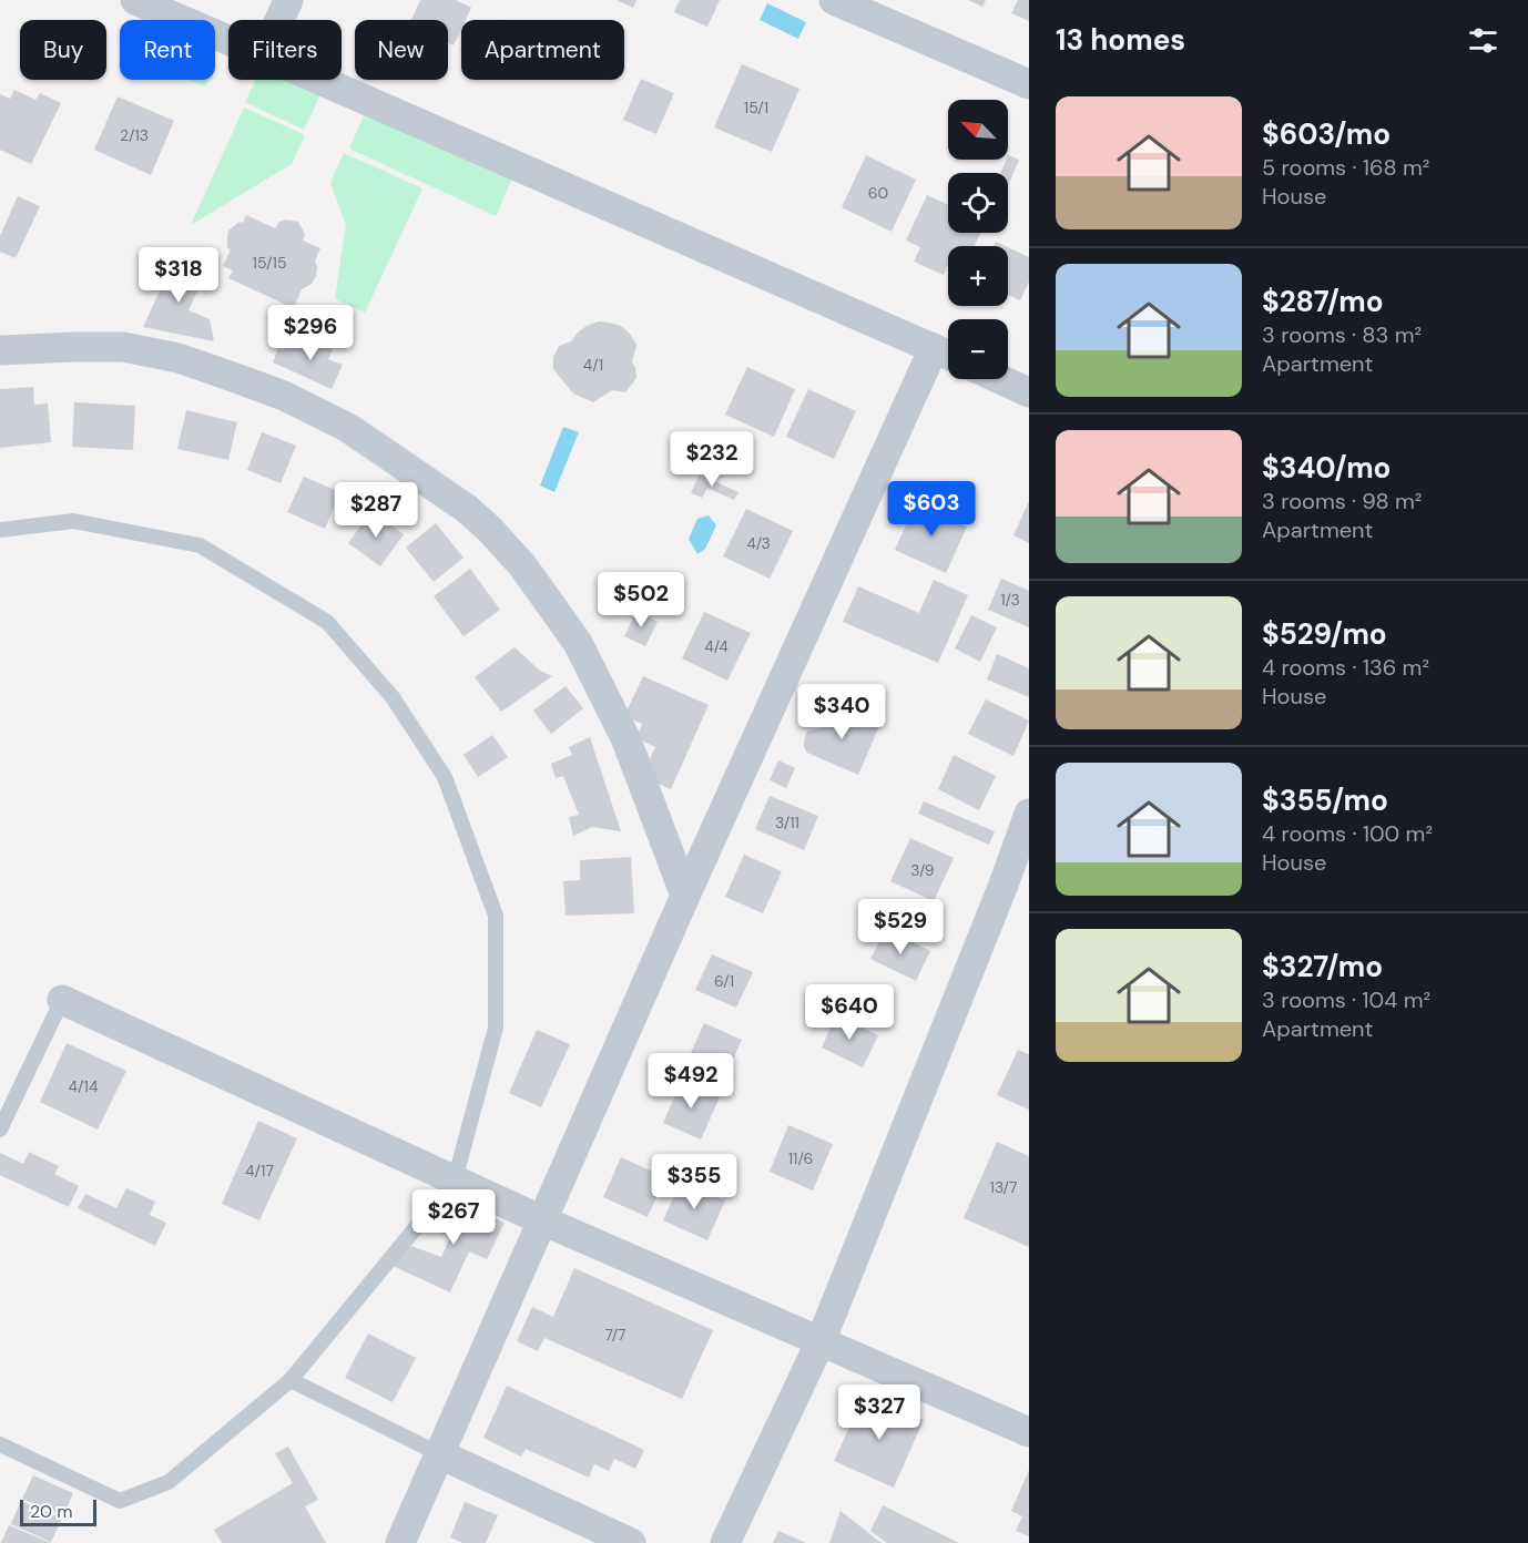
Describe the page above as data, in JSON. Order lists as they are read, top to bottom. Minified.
{"house_numbers":["15/1","2/13","60","15/15","4/1","4/3","1/3","4/4","3/11","3/9","6/1","4/14","11/6","4/17","13/7","7/7"],"scale_bar":"20 m","north":"top left","page":{"heading":"13 homes","chip":["Buy","Rent","Filters","New","Apartment"],"list":[{"name":"$603/mo","note":"5 rooms · 168 m² · House"},{"name":"$287/mo","note":"3 rooms · 83 m² · Apartment"},{"name":"$340/mo","note":"3 rooms · 98 m² · Apartment"},{"name":"$529/mo","note":"4 rooms · 136 m² · House"},{"name":"$355/mo","note":"4 rooms · 100 m² · House"},{"name":"$327/mo","note":"3 rooms · 104 m² · Apartment"}],"map_buttons":["+","−"],"price":["$318","$296","$232","$603","$287","$502","$340","$529","$640","$492","$355","$267","$327"],"scale":"20 m"}}
